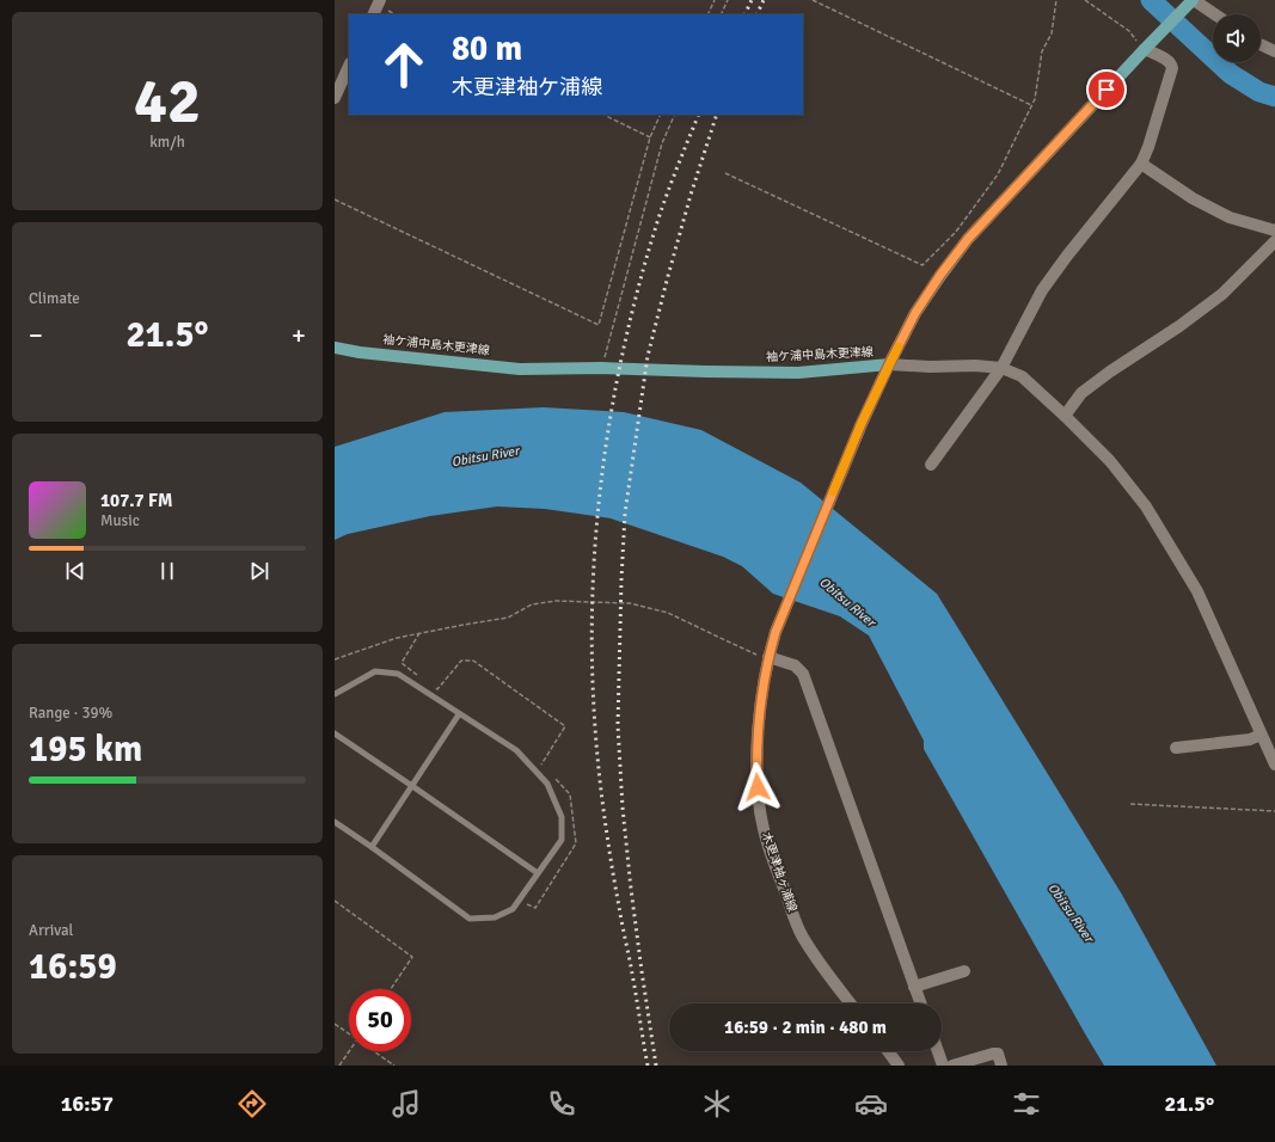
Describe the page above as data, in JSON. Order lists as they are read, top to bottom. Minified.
{"streets":{"main road":["袖ケ浦中島木更津線"],"street":["木更津袖ヶ浦線"]},"crossings":[["袖ケ浦中島木更津線","木更津袖ヶ浦線"]],"water":["Obitsu River"],"page":{"tile":[["42","km/h"],"Climate",["Range · 39%","195 km"],["Arrival","16:59"]],"turn":["80 m","木更津袖ケ浦線"],"heat":["−","21.5°","+"],"song":["107.7 FM","Music"],"limit":"50","trip":"16:59 · 2 min · 480 m","tabs":["16:57","21.5°"]}}
